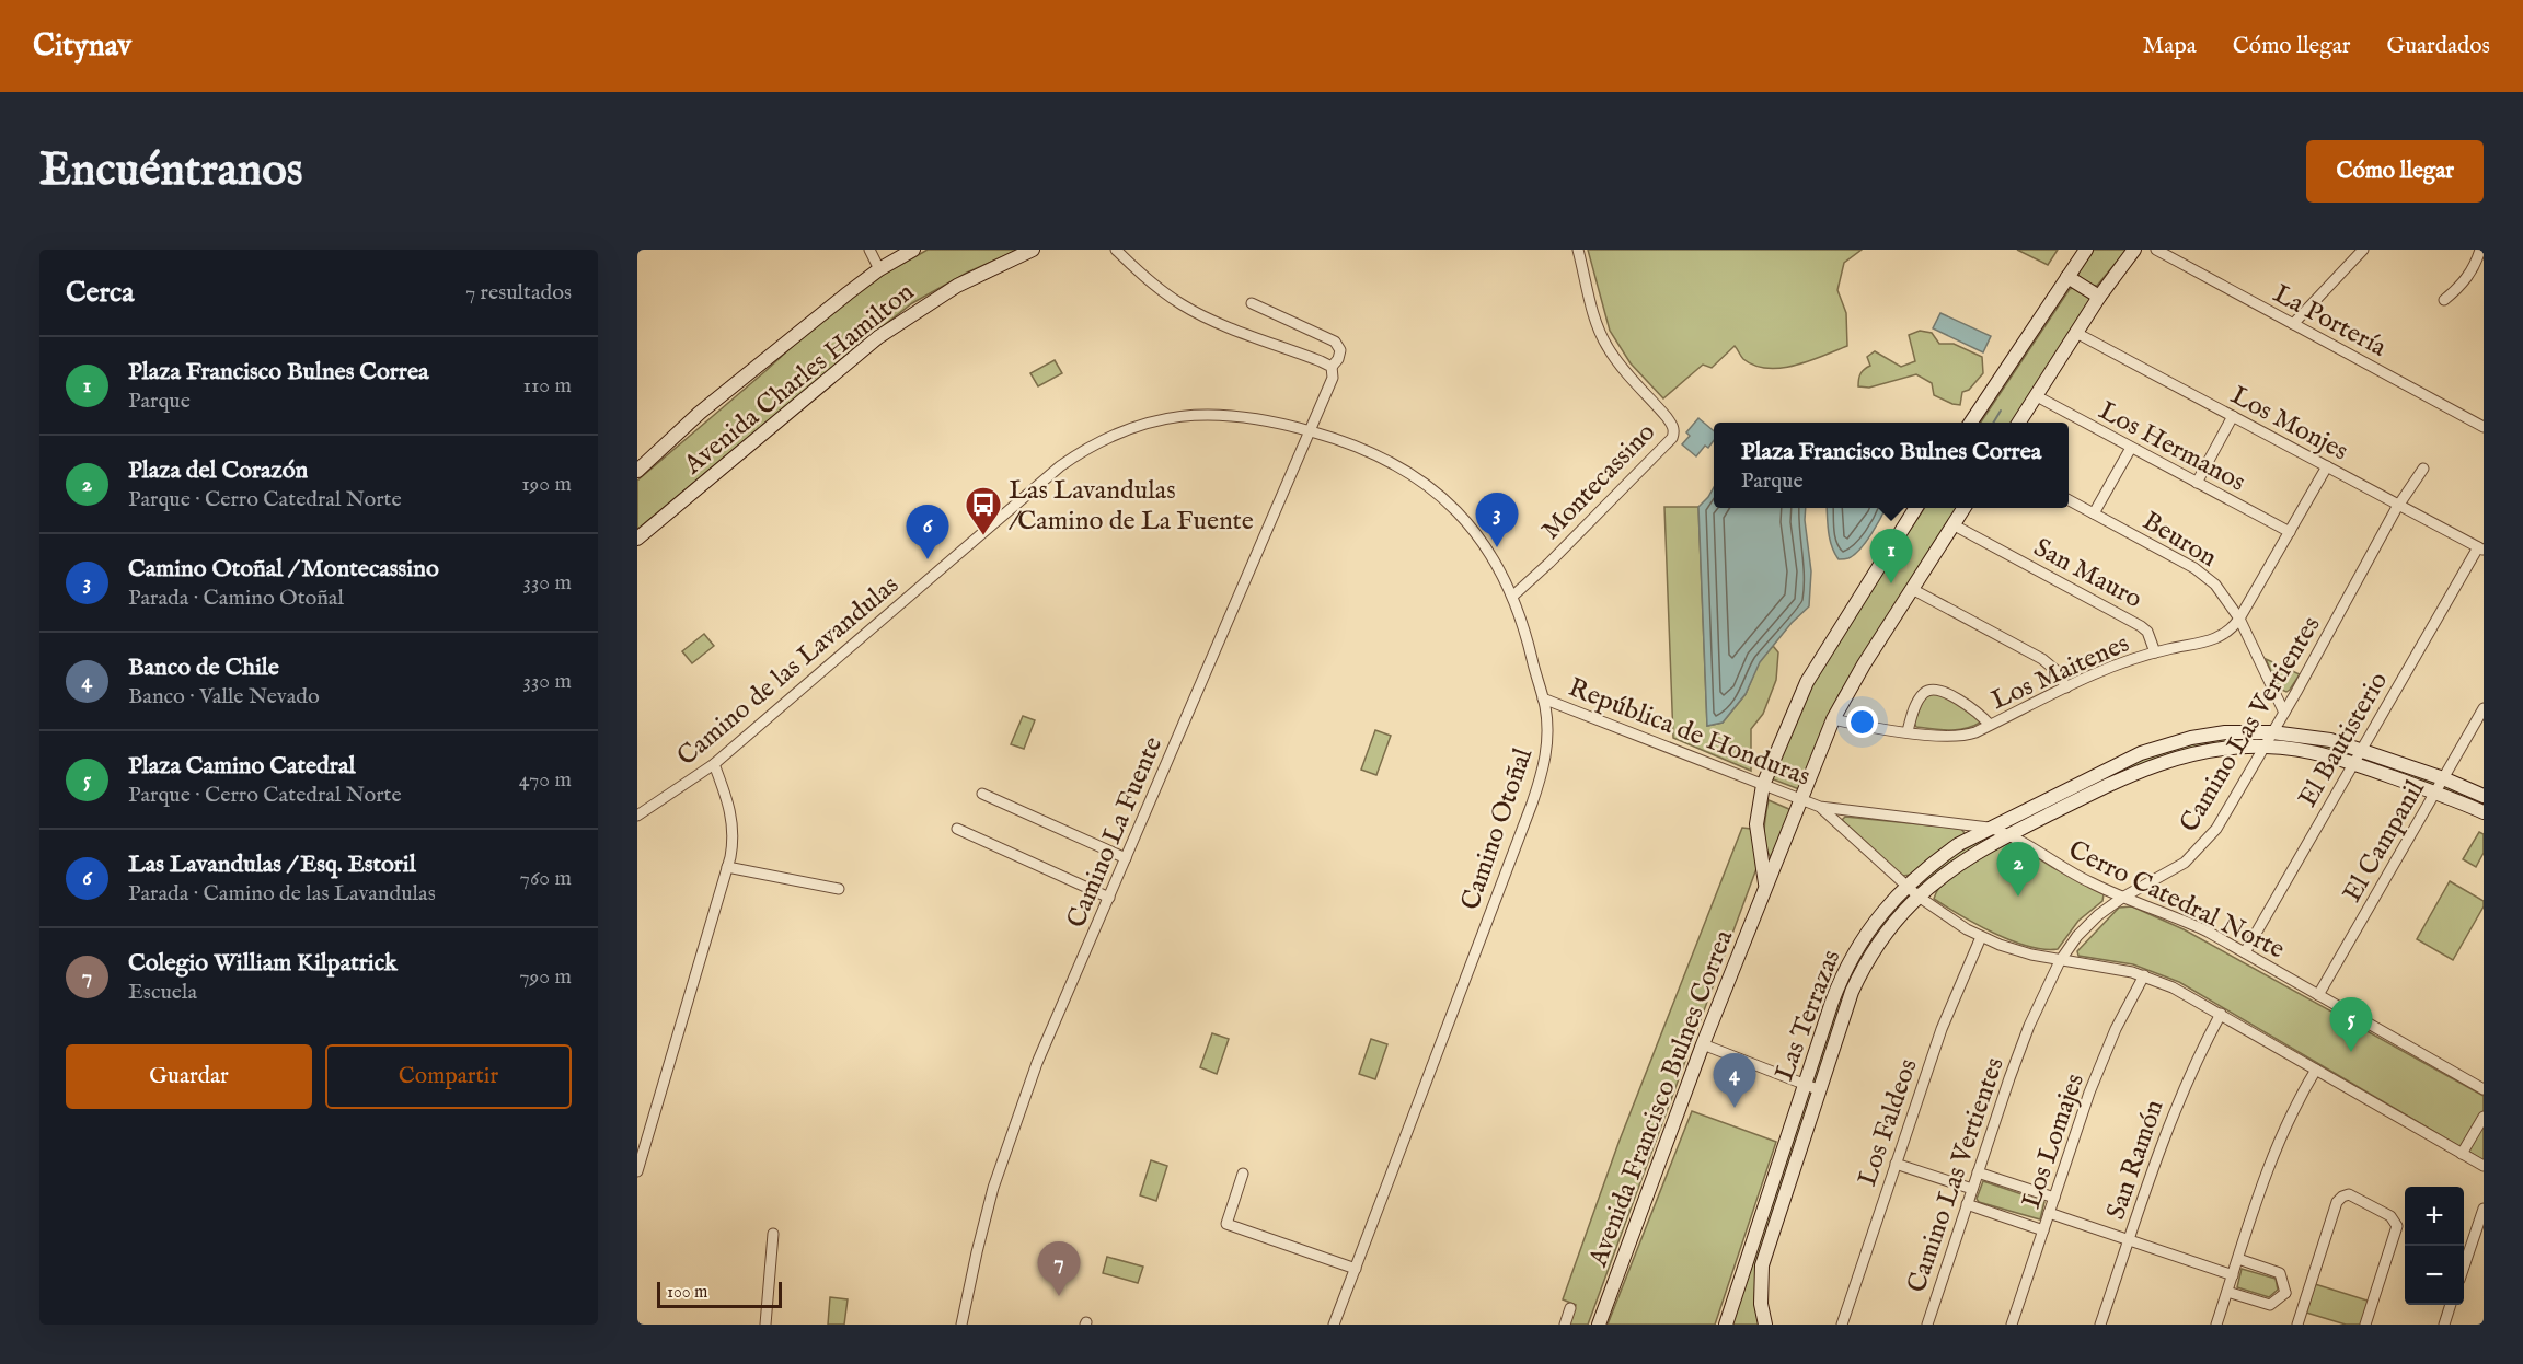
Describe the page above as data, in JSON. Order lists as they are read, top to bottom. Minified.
{"streets":{"street":["La Portería","Avenida Charles Hamilton","Los Monjes","Los Hermanos","Montecassino","Beuron","San Mauro","Camino de las Lavandulas","Los Maitenes","Camino Las Vertientes","República de Honduras","El Bautisterio","Camino Otoñal","Camino La Fuente","El Campanil","Cerro Catedral Norte","Las Terrazas","Avenida Francisco Bulnes Correa","Los Faldeos","Los Lomajes","San Ramón"]},"crossings":[["Los Monjes","Los Maitenes"],["Los Monjes","Camino Las Vertientes"],["Los Monjes","El Bautisterio"],["Los Hermanos","Los Maitenes"],["Montecassino","Camino Otoñal"],["Beuron","Los Maitenes"],["Beuron","Camino Las Vertientes"],["San Mauro","Los Maitenes"],["San Mauro","Avenida Francisco Bulnes Correa"],["Camino de las Lavandulas","Camino Otoñal"],["Camino de las Lavandulas","Camino La Fuente"],["Los Maitenes","Avenida Francisco Bulnes Correa"],["Camino Las Vertientes","República de Honduras"],["Camino Las Vertientes","Cerro Catedral Norte"],["República de Honduras","Camino Otoñal"],["República de Honduras","Cerro Catedral Norte"],["República de Honduras","Las Terrazas"],["República de Honduras","Avenida Francisco Bulnes Correa"],["República de Honduras","Los Faldeos"],["República de Honduras","Los Lomajes"],["República de Honduras","San Ramón"],["El Bautisterio","Cerro Catedral Norte"],["Camino Otoñal","Camino La Fuente"],["El Campanil","Cerro Catedral Norte"]],"places":{"bus stop":["Las Lavandulas /Camino de La Fuente"]},"scale_bar":"100 m","page":{"header":"Citynav","nav":["Mapa","Cómo llegar","Guardados"],"buttons":["Cómo llegar",["Guardar","Compartir"]],"title":"Encuéntranos","heading":["Cerca","7 resultados"],"list":[{"mark":"1","name":"Plaza Francisco Bulnes Correa","note":"Parque","value":"110 m"},{"mark":"2","name":"Plaza del Corazón","note":"Parque · Cerro Catedral Norte","value":"190 m"},{"mark":"3","name":"Camino Otoñal / Montecassino","note":"Parada · Camino Otoñal","value":"330 m"},{"mark":"4","name":"Banco de Chile","note":"Banco · Valle Nevado","value":"330 m"},{"mark":"5","name":"Plaza Camino Catedral","note":"Parque · Cerro Catedral Norte","value":"470 m"},{"mark":"6","name":"Las Lavandulas / Esq. Estoril","note":"Parada · Camino de las Lavandulas","value":"760 m"},{"mark":"7","name":"Colegio William Kilpatrick","note":"Escuela","value":"790 m"}],"popup":["Plaza Francisco Bulnes Correa","Parque"],"pins":["3","6","1","2","5","4","7"],"map_buttons":["+","−"],"scale":"100 m"}}
